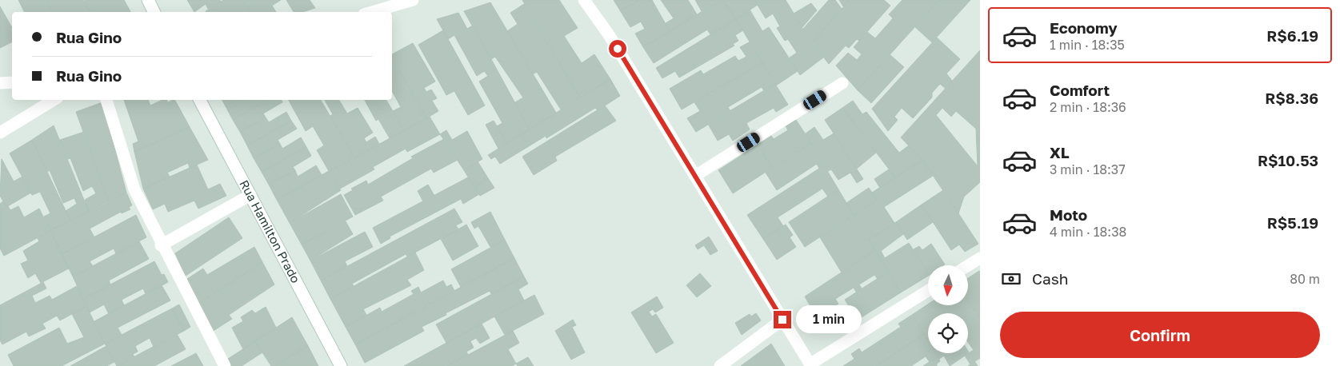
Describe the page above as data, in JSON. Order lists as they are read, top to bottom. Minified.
{"streets":{"street":["Rua Hamilton Prado"]},"north":"bottom","page":{"list":[{"name":"Economy","note":"1 min · 18:35","value":"R$6.19"},{"name":"Comfort","note":"2 min · 18:36","value":"R$8.36"},{"name":"XL","note":"3 min · 18:37","value":"R$10.53"},{"name":"Moto","note":"4 min · 18:38","value":"R$5.19"}],"banner":["Rua Gino","Rua Gino"],"pay":["Cash","80 m"],"buttons":"Confirm","bubble":"1 min"}}
